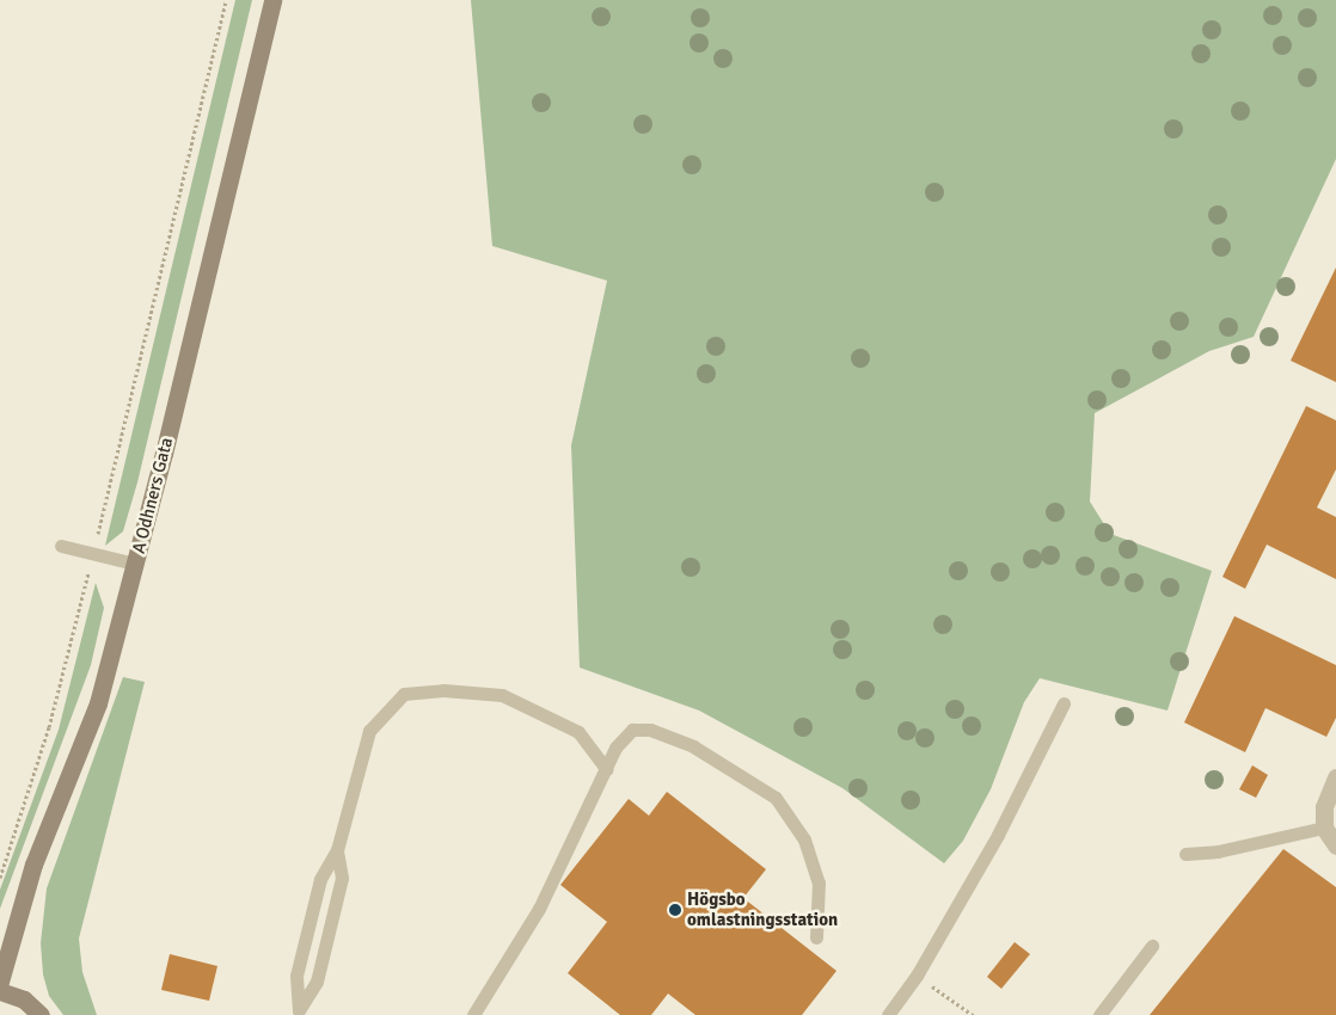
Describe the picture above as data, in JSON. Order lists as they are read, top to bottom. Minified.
{"streets":{"street":["A Odhners Gata"]},"places":["Högsbo omlastningsstation"]}
